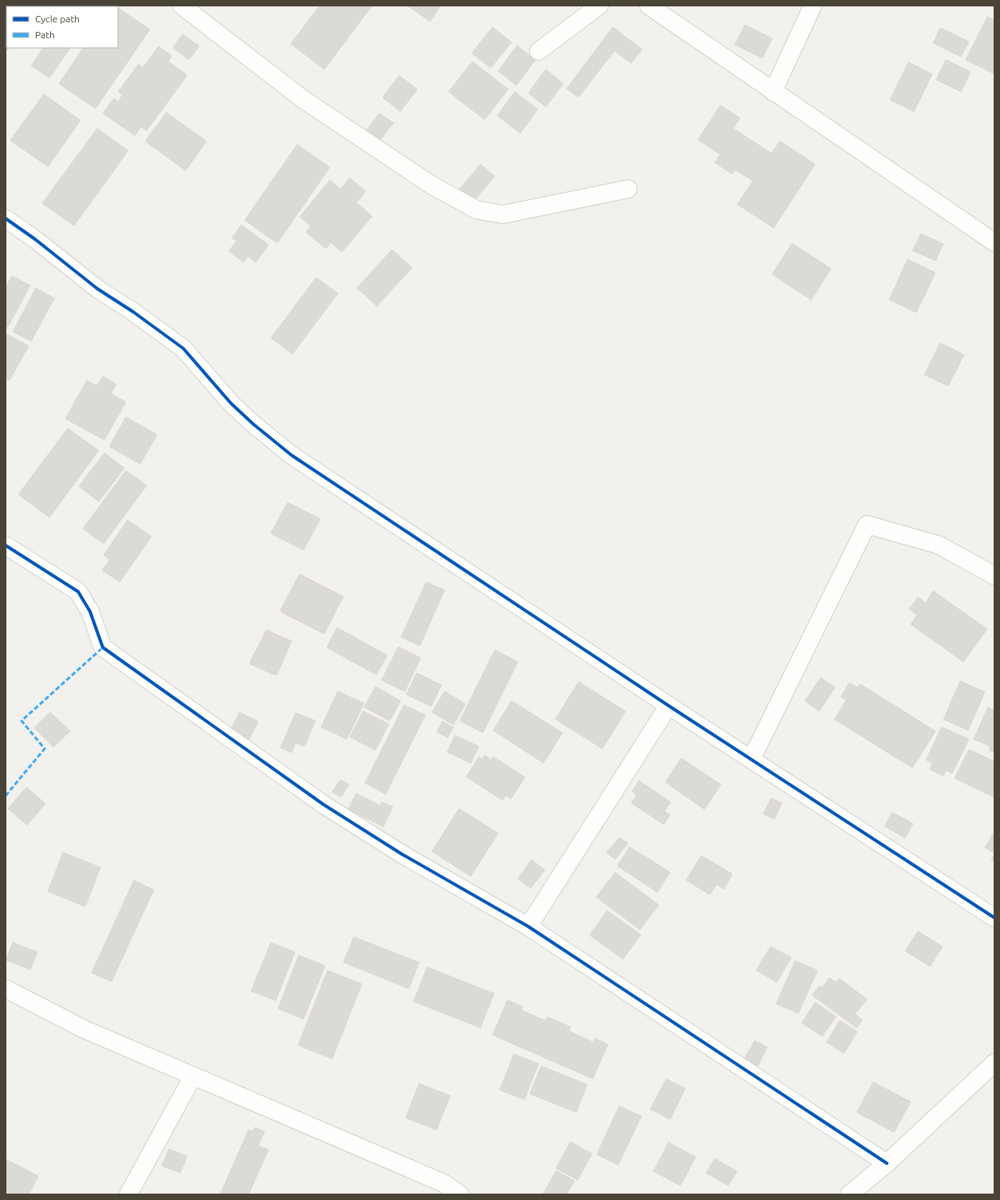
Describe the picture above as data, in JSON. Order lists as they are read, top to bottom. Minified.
{"legend":["Cycle path","Path"]}
